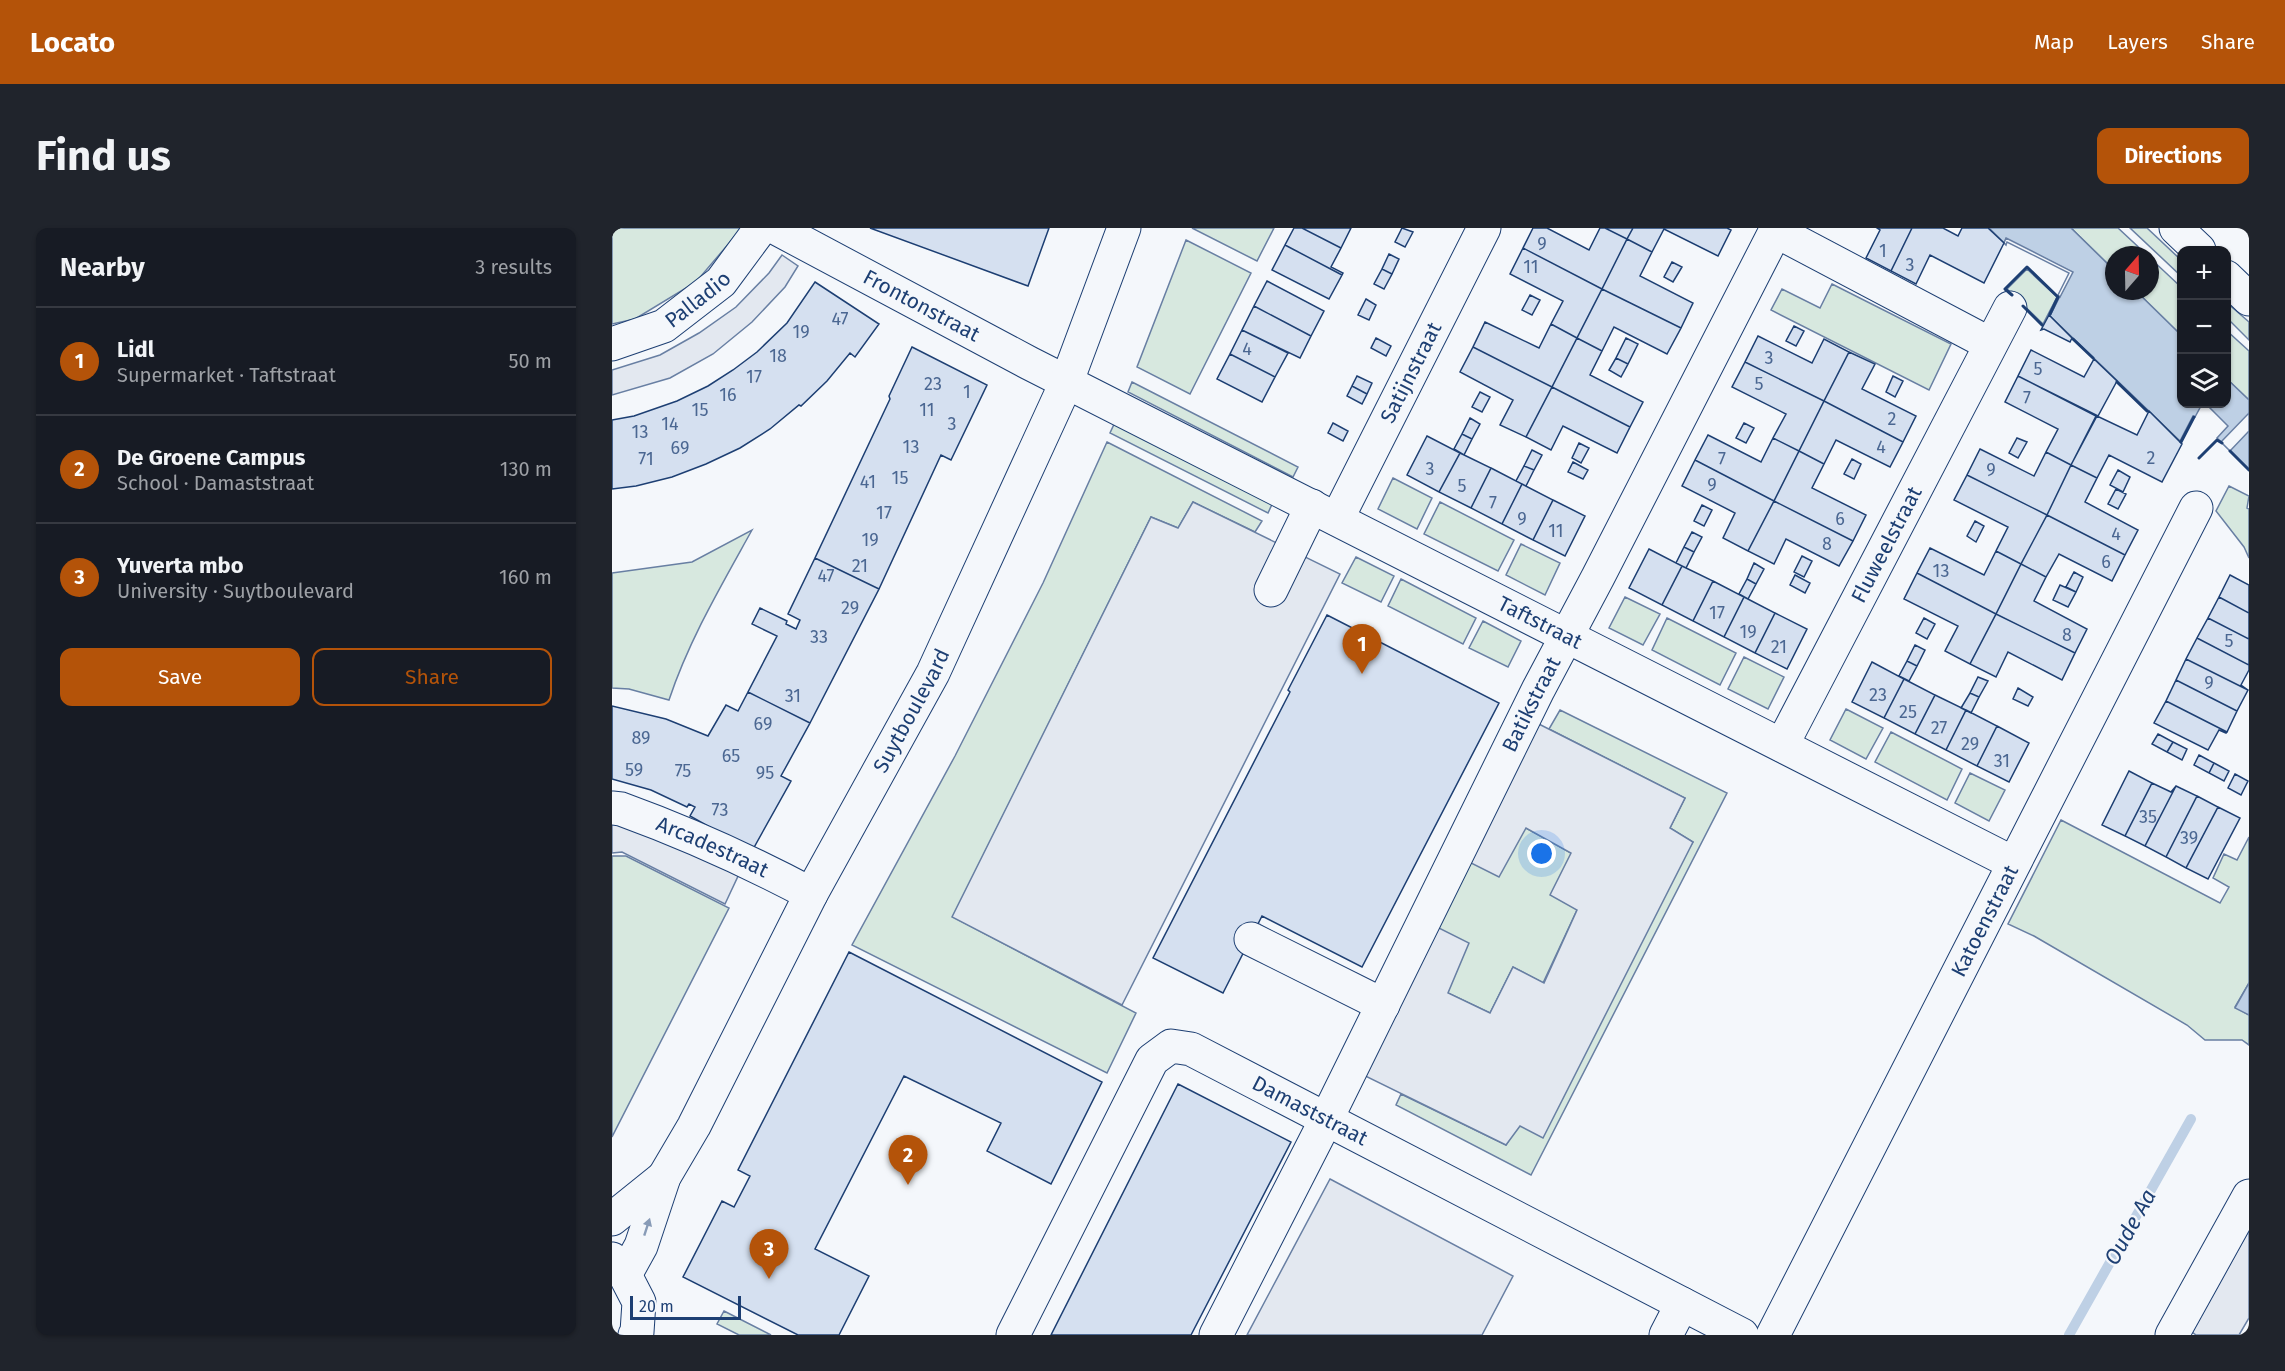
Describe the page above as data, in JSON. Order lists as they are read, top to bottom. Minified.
{"streets":{"street":["Palladio","Frontonstraat","Satijnstraat","Fluweelstraat","Taftstraat","Batikstraat","Suytboulevard","Arcadestraat","Katoenstraat","Damaststraat"]},"crossings":[["Frontonstraat","Taftstraat"],["Frontonstraat","Suytboulevard"],["Satijnstraat","Taftstraat"],["Fluweelstraat","Taftstraat"],["Taftstraat","Batikstraat"],["Taftstraat","Suytboulevard"],["Taftstraat","Katoenstraat"],["Batikstraat","Damaststraat"],["Suytboulevard","Arcadestraat"]],"water":["Oude Aa"],"house_numbers":["9","1","3","11","47","19","4","18","3","5","17","23","5","1","16","7","15","11","2","14","3","13","13","4","69","2","71","7","3","9","15","41","9","5","7","17","9","6","11","4","19","8","6","21","13","47","29","17","19","8","33","5","21","9","23","31","25","69","27","89","29","65","31","59","75","95","73","35","39"],"scale_bar":"20 m","north":"top","page":{"header":"Locato","nav":["Map","Layers","Share"],"buttons":["Directions",["Save","Share"]],"title":"Find us","heading":["Nearby","3 results"],"map_buttons":["+","−"],"list":[{"mark":"1","name":"Lidl","note":"Supermarket · Taftstraat","value":"50 m"},{"mark":"2","name":"De Groene Campus","note":"School · Damaststraat","value":"130 m"},{"mark":"3","name":"Yuverta mbo","note":"University · Suytboulevard","value":"160 m"}],"pins":["1","2","3"],"scale":"20 m"}}
